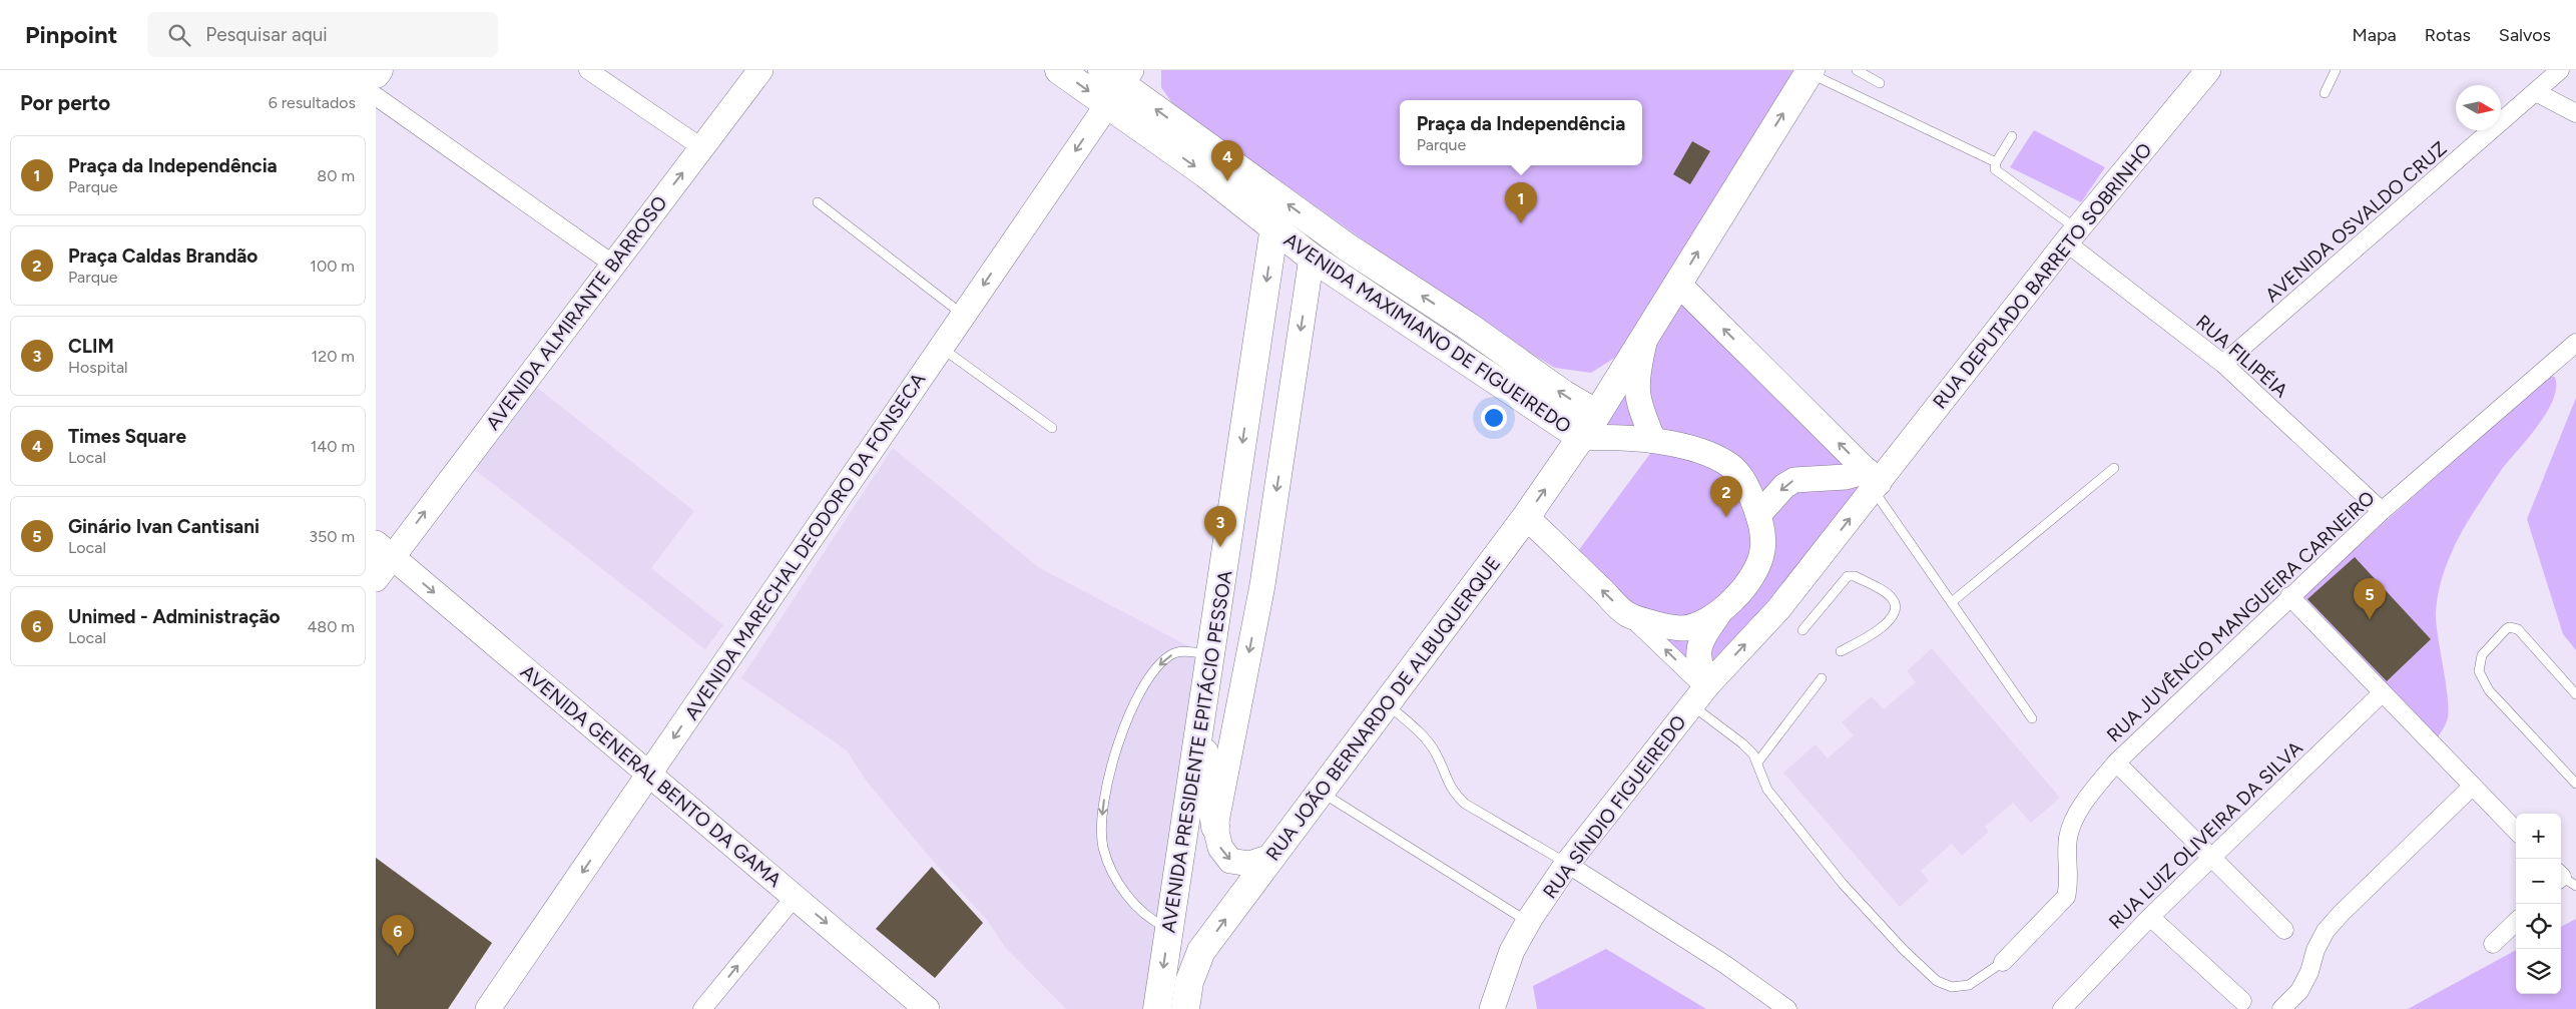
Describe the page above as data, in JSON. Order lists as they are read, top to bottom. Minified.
{"streets":{"main road":["AVENIDA MAXIMIANO DE FIGUEIREDO","RUA JOÃO BERNARDO DE ALBUQUERQUE","AVENIDA PRESIDENTE EPITÁCIO PESSOA"],"street":["AVENIDA OSVALDO CRUZ","RUA DEPUTADO BARRETO SOBRINHO","AVENIDA ALMIRANTE BARROSO","RUA FILIPÉIA","AVENIDA MARECHAL DEODORO DA FONSECA","RUA JUVÊNCIO MANGUEIRA CARNEIRO","AVENIDA GENERAL BENTO DA GAMA","RUA SÍNDIO FIGUEIREDO","RUA LUIZ OLIVEIRA DA SILVA"]},"crossings":[["AVENIDA OSVALDO CRUZ","RUA FILIPÉIA"],["RUA DEPUTADO BARRETO SOBRINHO","RUA FILIPÉIA"],["RUA DEPUTADO BARRETO SOBRINHO","RUA SÍNDIO FIGUEIREDO"],["AVENIDA ALMIRANTE BARROSO","AVENIDA GENERAL BENTO DA GAMA"],["AVENIDA MAXIMIANO DE FIGUEIREDO","AVENIDA MARECHAL DEODORO DA FONSECA"],["AVENIDA MAXIMIANO DE FIGUEIREDO","RUA JOÃO BERNARDO DE ALBUQUERQUE"],["AVENIDA MAXIMIANO DE FIGUEIREDO","AVENIDA PRESIDENTE EPITÁCIO PESSOA"],["RUA FILIPÉIA","RUA JUVÊNCIO MANGUEIRA CARNEIRO"],["AVENIDA MARECHAL DEODORO DA FONSECA","AVENIDA GENERAL BENTO DA GAMA"],["RUA JOÃO BERNARDO DE ALBUQUERQUE","AVENIDA PRESIDENTE EPITÁCIO PESSOA"]],"one_way":["AVENIDA ALMIRANTE BARROSO","AVENIDA MARECHAL DEODORO DA FONSECA","RUA JOÃO BERNARDO DE ALBUQUERQUE","AVENIDA GENERAL BENTO DA GAMA"],"north":"right","page":{"header":"Pinpoint","search":"Pesquisar aqui","nav":["Mapa","Rotas","Salvos"],"heading":["Por perto","6 resultados"],"popup":["Praça da Independência","Parque"],"list":[{"mark":"1","name":"Praça da Independência","note":"Parque","value":"80 m"},{"mark":"2","name":"Praça Caldas Brandão","note":"Parque","value":"100 m"},{"mark":"3","name":"CLIM","note":"Hospital","value":"120 m"},{"mark":"4","name":"Times Square","note":"Local","value":"140 m"},{"mark":"5","name":"Ginário Ivan Cantisani","note":"Local","value":"350 m"},{"mark":"6","name":"Unimed - Administração","note":"Local","value":"480 m"}],"pins":["4","1","2","3","5","6"],"map_buttons":["+","−"]}}
